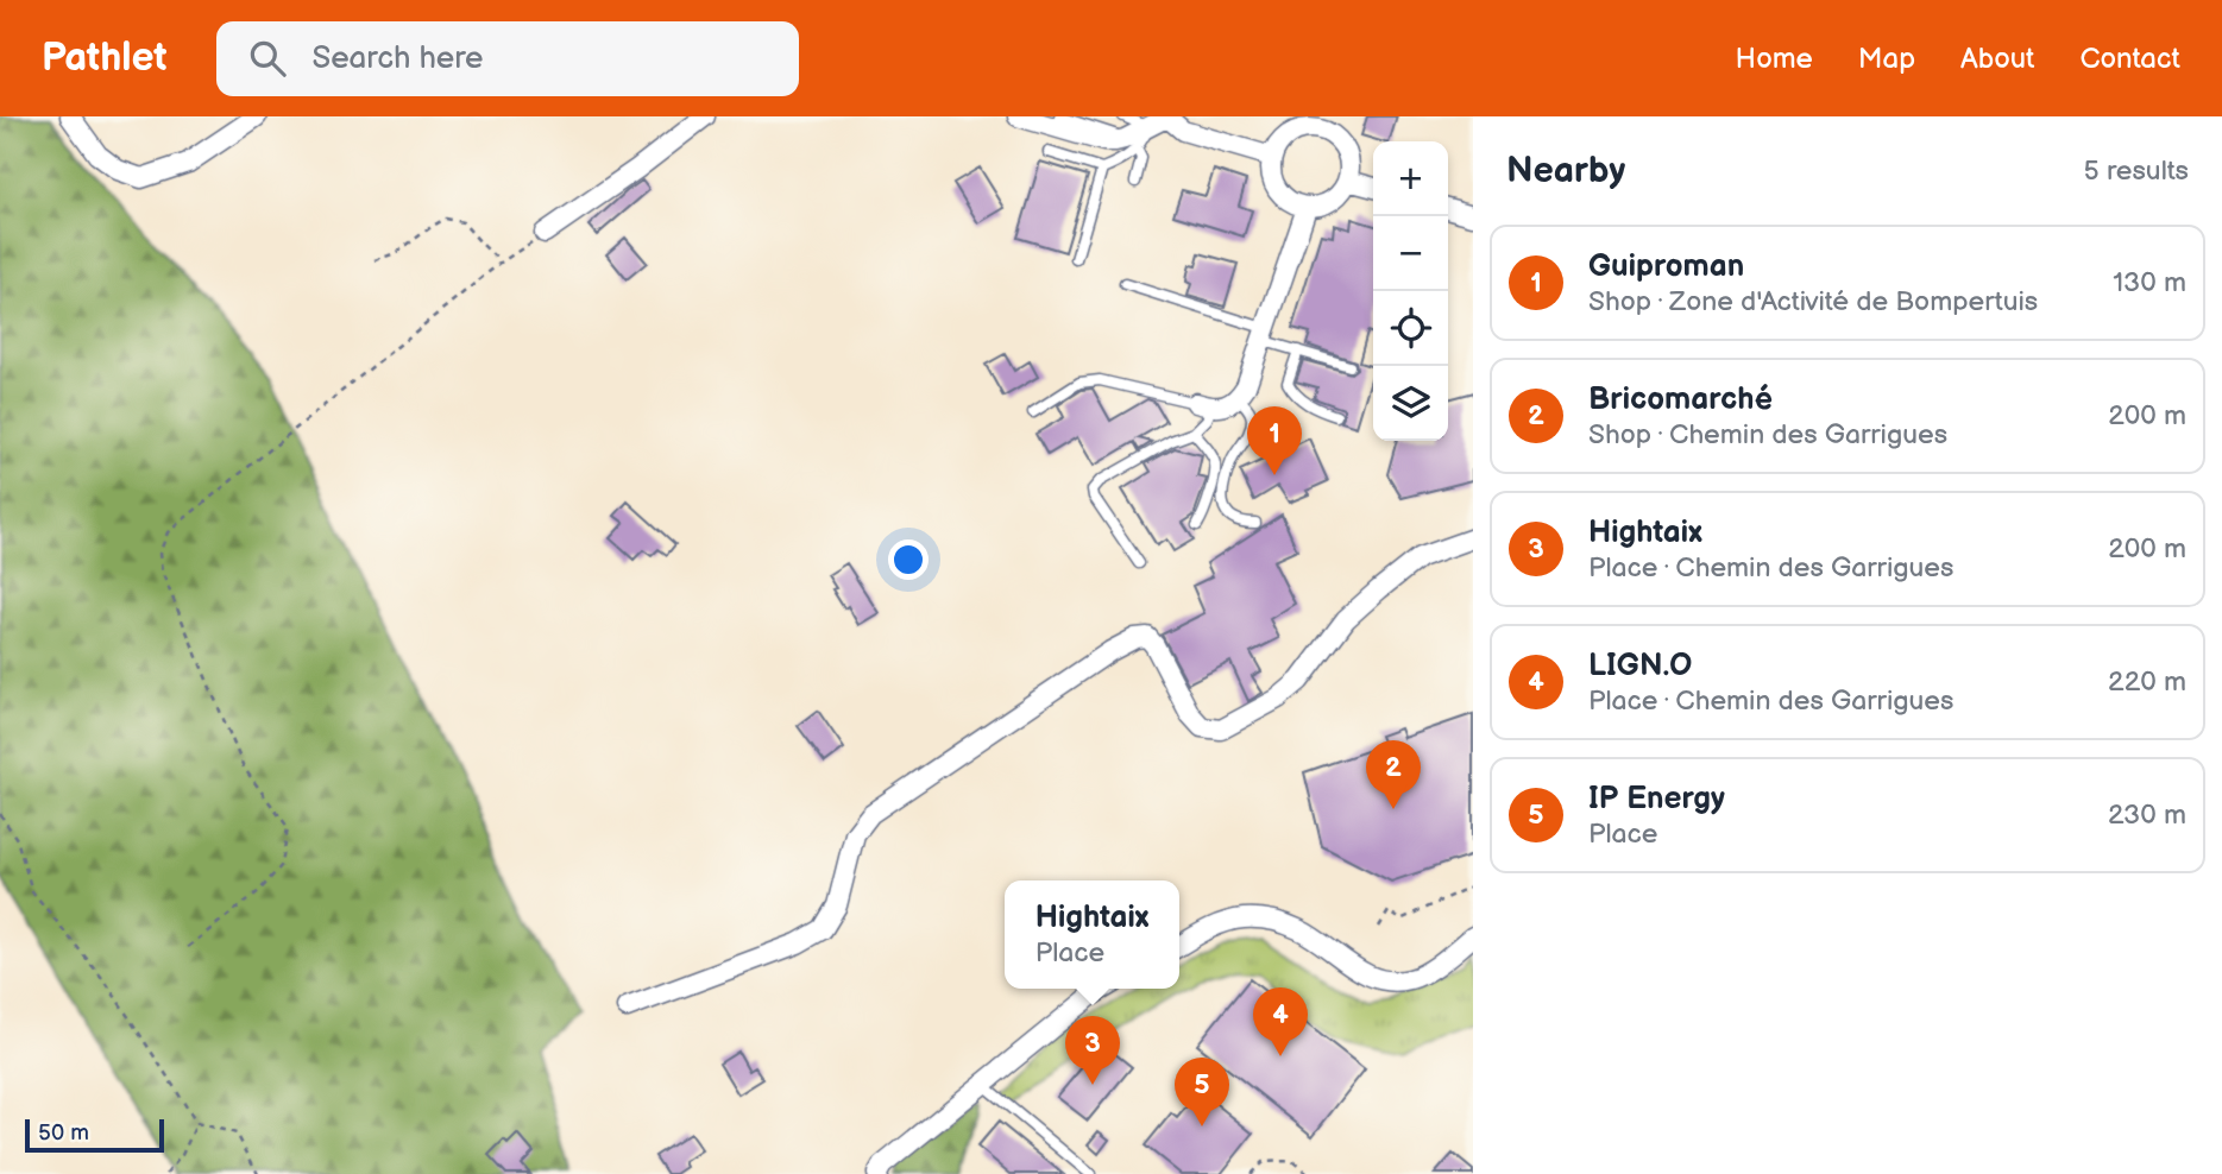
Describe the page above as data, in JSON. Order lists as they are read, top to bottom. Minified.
{"scale_bar":"50 m","page":{"header":"Pathlet","search":"Search here","nav":["Home","Map","About","Contact"],"heading":["Nearby","5 results"],"map_buttons":["+","−"],"list":[{"mark":"1","name":"Guiproman","note":"Shop · Zone d'Activité de Bompertuis","value":"130 m"},{"mark":"2","name":"Bricomarché","note":"Shop · Chemin des Garrigues","value":"200 m"},{"mark":"3","name":"Hightaix","note":"Place · Chemin des Garrigues","value":"200 m"},{"mark":"4","name":"LIGN.O","note":"Place · Chemin des Garrigues","value":"220 m"},{"mark":"5","name":"IP Energy","note":"Place","value":"230 m"}],"pins":["1","2","4","3","5"],"popup":["Hightaix","Place"],"scale":"50 m"}}
